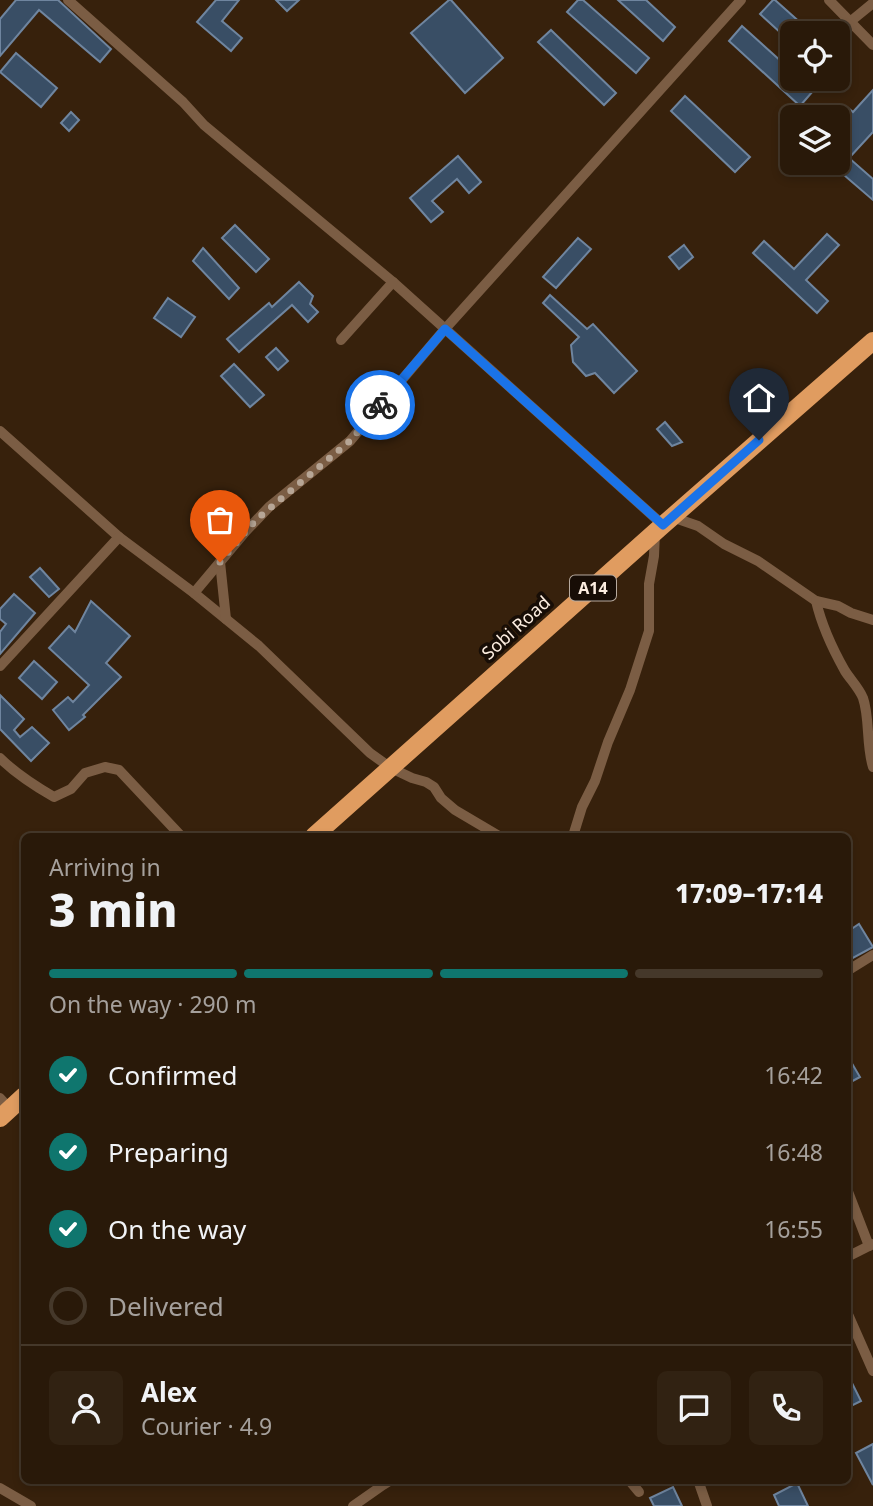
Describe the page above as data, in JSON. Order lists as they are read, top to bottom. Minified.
{"streets":{"highway":["A14","Sobi Road"]},"page":{"heading":["3 min","Arriving in","17:09–17:14"],"panel":["Alex","Courier · 4.9"],"bar":"On the way · 290 m","list":[["Confirmed","16:42"],["Preparing","16:48"],["On the way","16:55"],"Delivered"]}}
